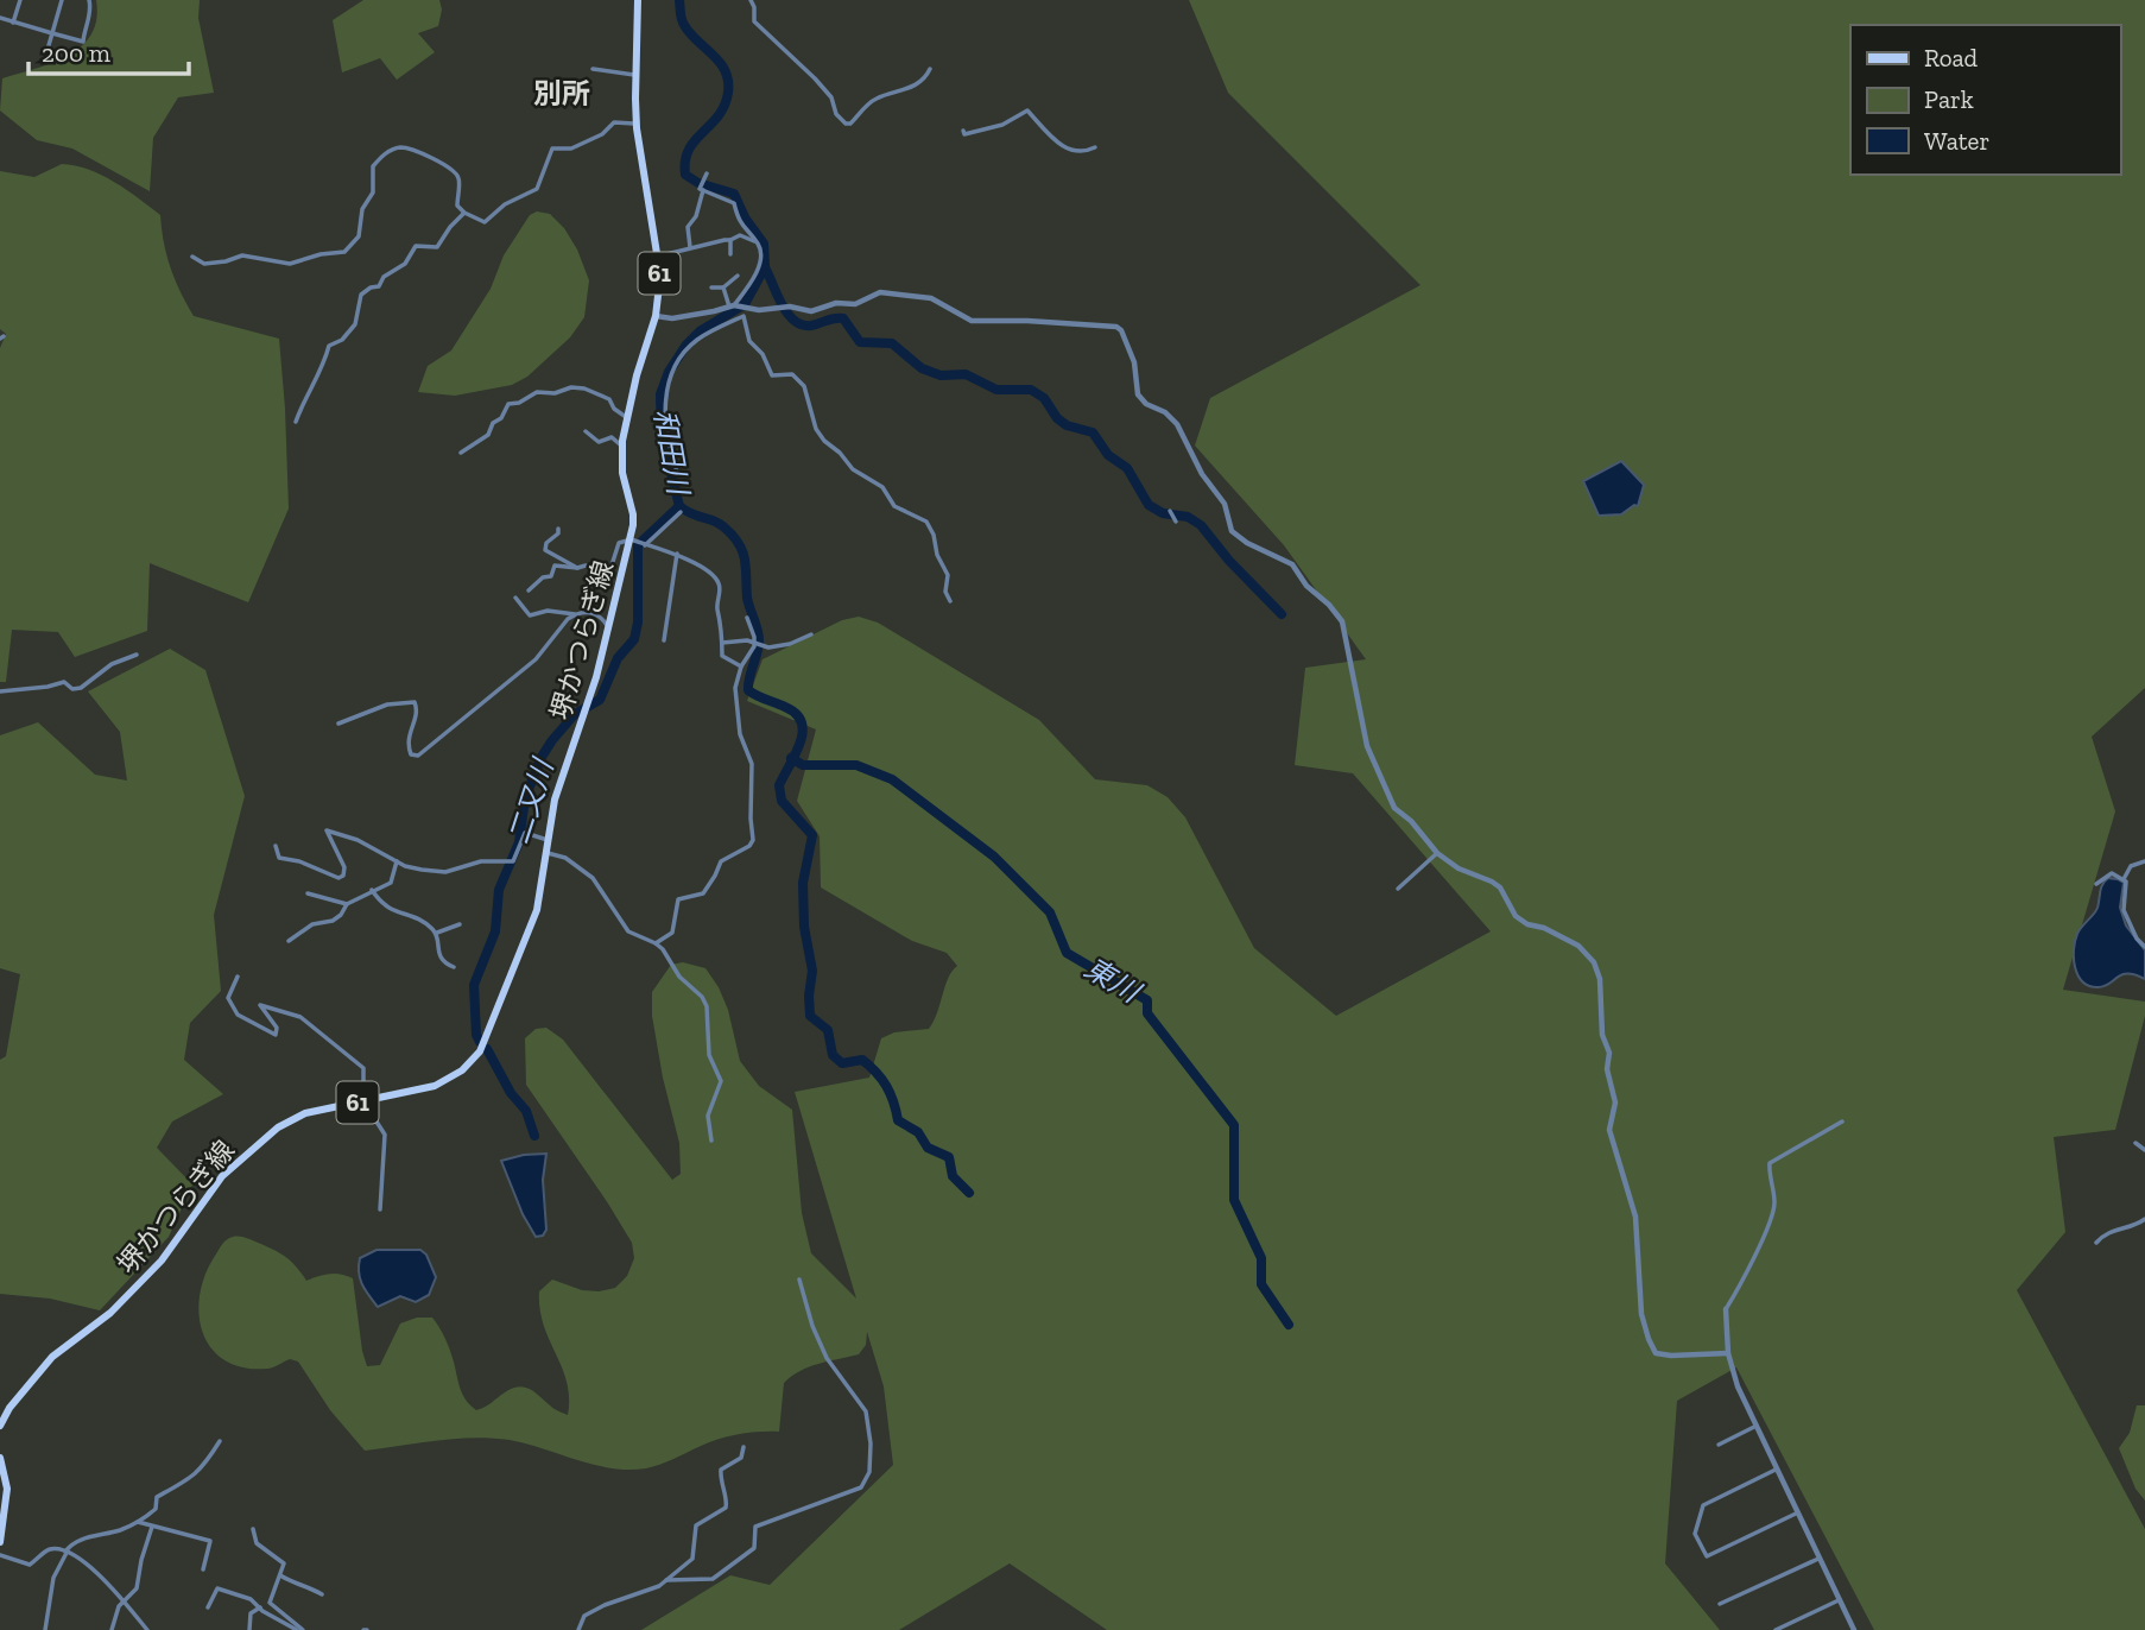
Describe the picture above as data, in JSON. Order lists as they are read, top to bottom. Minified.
{"streets":{"main road":["61","堺かつらぎ線"]},"districts":["別所"],"water":["和田川","二又川","東川"],"legend":["Road","Park","Water"],"scale_bar":"200 m"}
